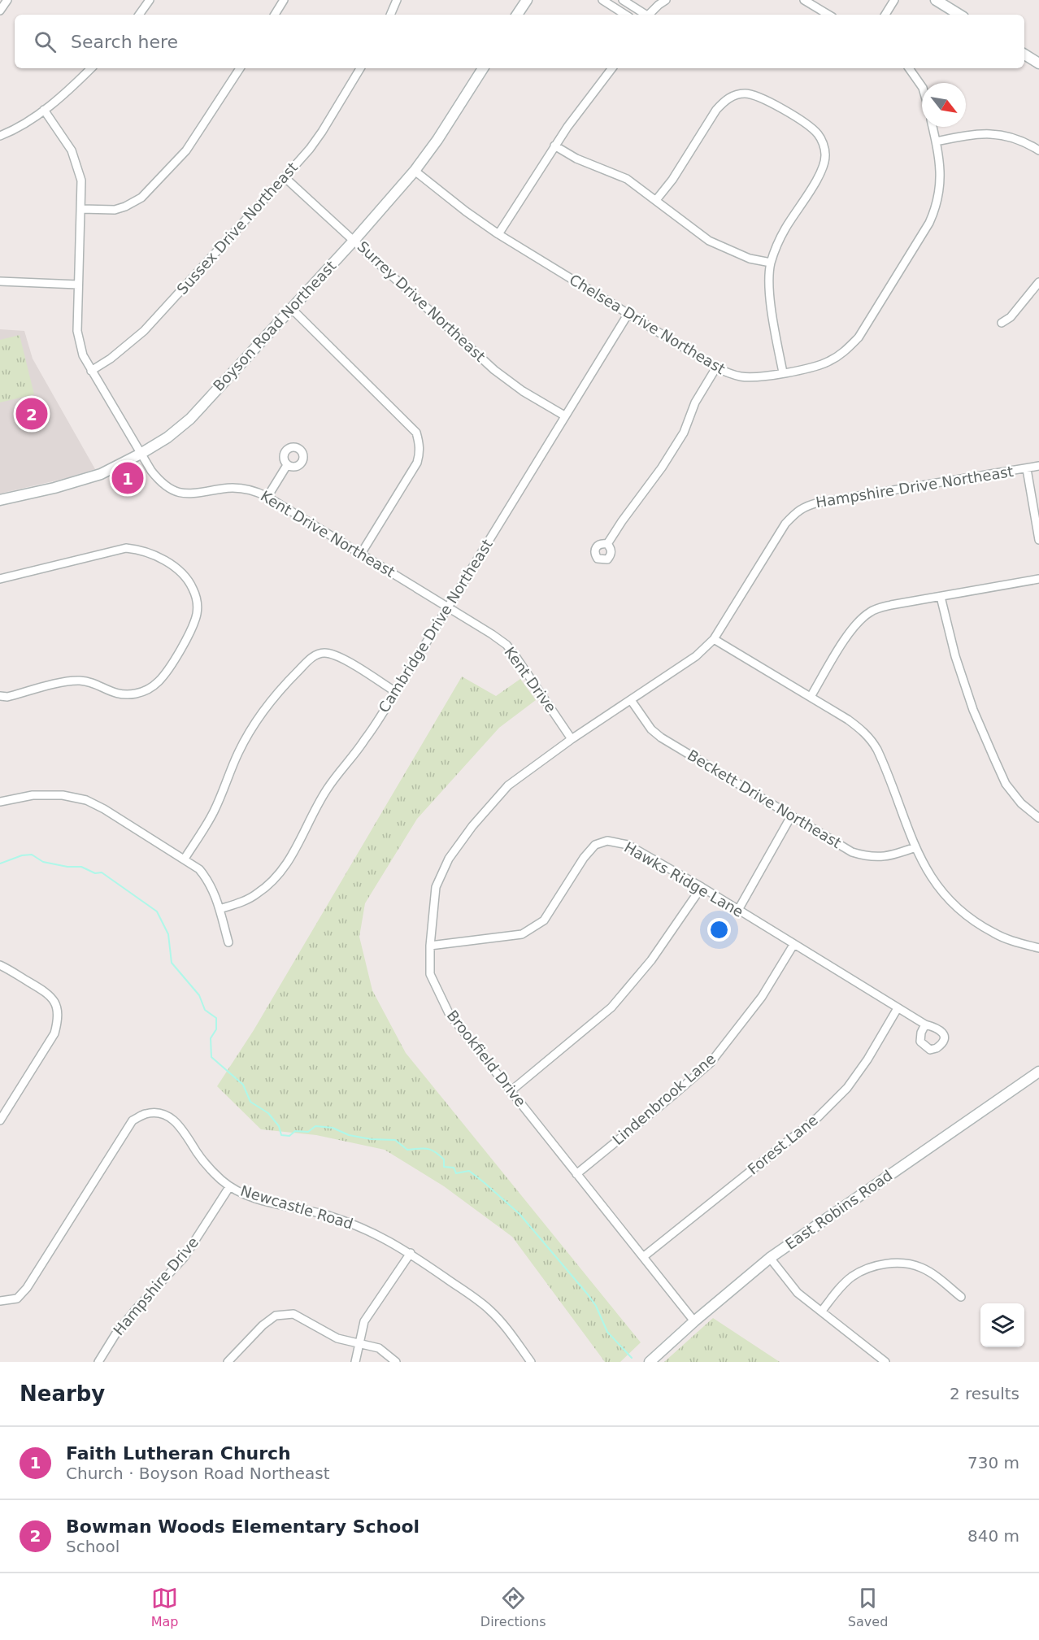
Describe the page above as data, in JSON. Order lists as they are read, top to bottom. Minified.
{"streets":{"main road":["Boyson Road Northeast","East Robins Road"],"street":["Sussex Drive Northeast","Surrey Drive Northeast","Chelsea Drive Northeast","Hampshire Drive Northeast","Kent Drive Northeast","Cambridge Drive Northeast","Kent Drive","Beckett Drive Northeast","Hawks Ridge Lane","Brookfield Drive","Lindenbrook Lane","Forest Lane","Newcastle Road","Hampshire Drive"]},"crossings":[["Sussex Drive Northeast","Surrey Drive Northeast"],["Sussex Drive Northeast","Kent Drive Northeast"],["Surrey Drive Northeast","Boyson Road Northeast"],["Surrey Drive Northeast","Cambridge Drive Northeast"],["Chelsea Drive Northeast","Boyson Road Northeast"],["Chelsea Drive Northeast","Cambridge Drive Northeast"],["Boyson Road Northeast","Kent Drive Northeast"],["Hampshire Drive Northeast","Kent Drive"],["Hampshire Drive Northeast","Beckett Drive Northeast"],["Hampshire Drive Northeast","Brookfield Drive"],["Kent Drive Northeast","Cambridge Drive Northeast"],["Kent Drive Northeast","Kent Drive"],["Kent Drive","Brookfield Drive"],["Hawks Ridge Lane","Brookfield Drive"],["Hawks Ridge Lane","Lindenbrook Lane"],["Hawks Ridge Lane","Forest Lane"],["Brookfield Drive","Lindenbrook Lane"],["Brookfield Drive","Forest Lane"],["Brookfield Drive","East Robins Road"],["Newcastle Road","Hampshire Drive"]],"north":"bottom right","page":{"search":"Search here","pins":["2","1"],"heading":["Nearby","2 results"],"list":[{"mark":"1","name":"Faith Lutheran Church","note":"Church · Boyson Road Northeast","value":"730 m"},{"mark":"2","name":"Bowman Woods Elementary School","note":"School","value":"840 m"}],"nav":["Map","Directions","Saved"]}}
